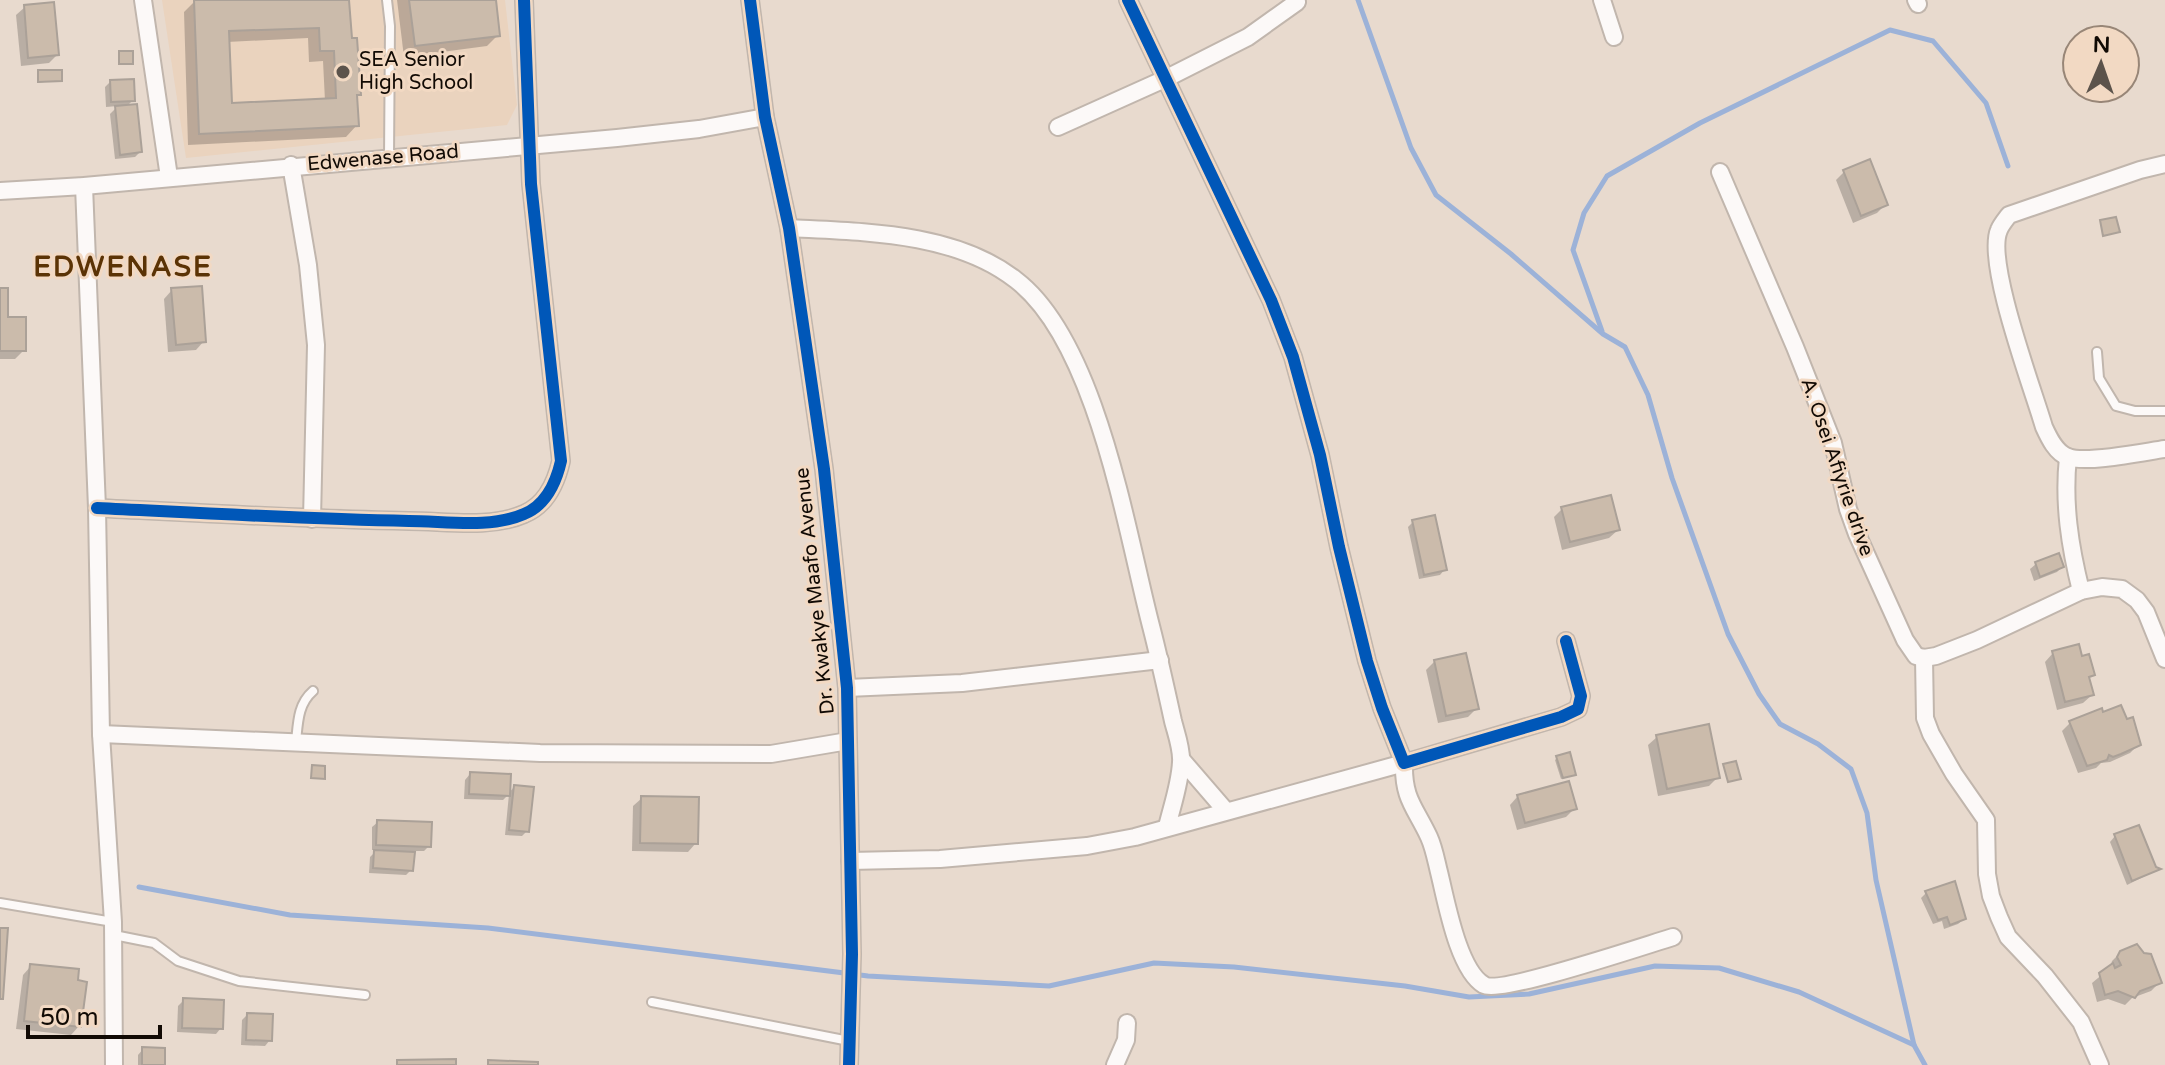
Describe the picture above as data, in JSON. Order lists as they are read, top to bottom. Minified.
{"streets":{"street":["Edwenase Road","A. Osei Afiyrie drive","Dr. Kwakye Maafo Avenue"]},"crossings":[["Edwenase Road","Dr. Kwakye Maafo Avenue"]],"districts":["EDWENASE"],"places":["SEA Senior High School"],"scale_bar":"50 m","north":"top"}
